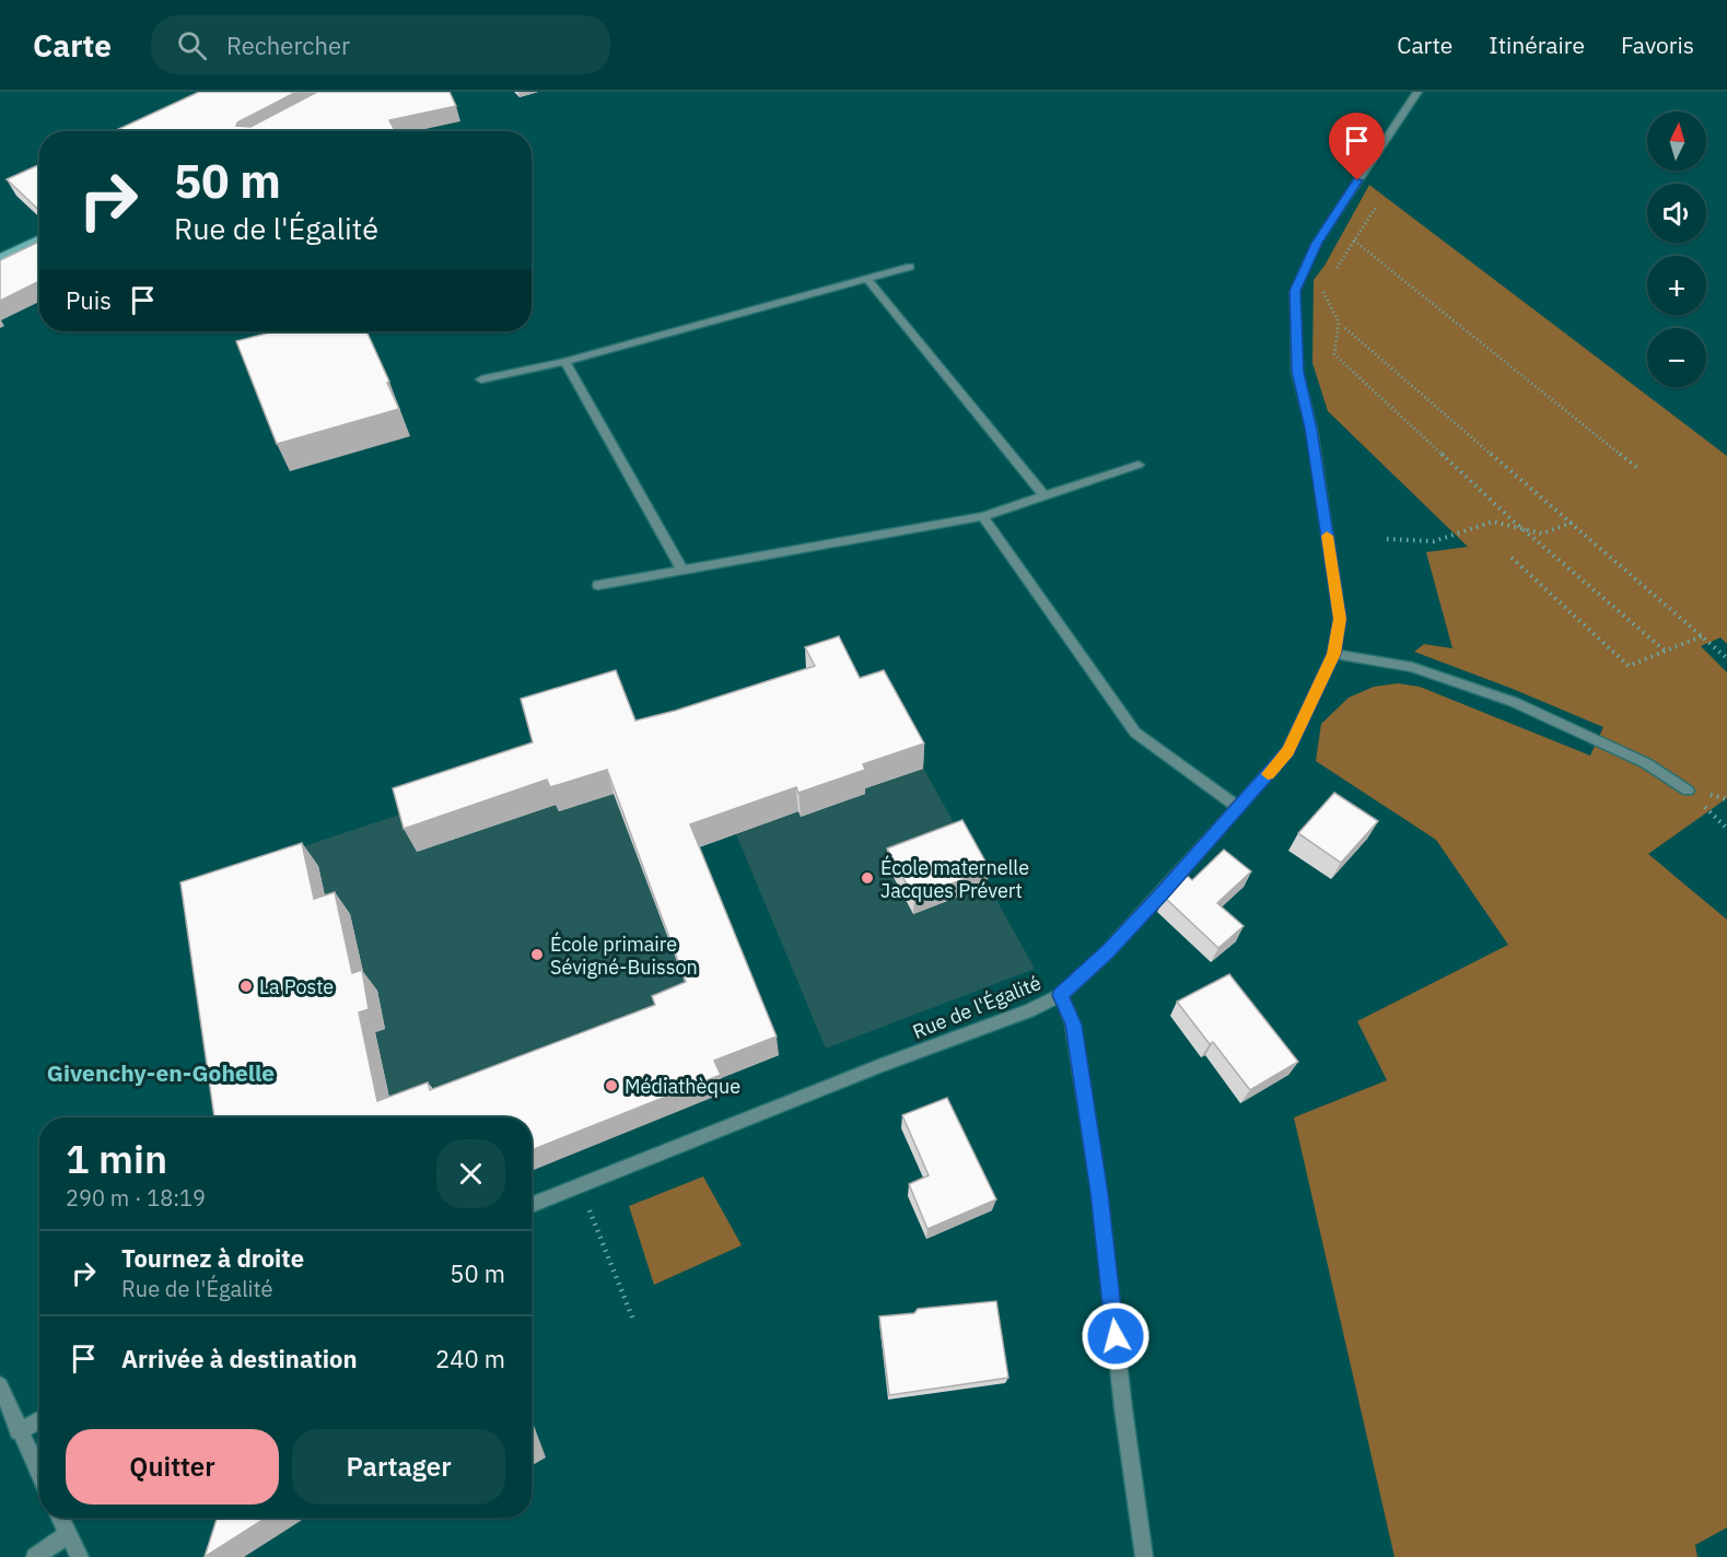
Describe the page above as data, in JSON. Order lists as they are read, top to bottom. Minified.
{"streets":{"street":["Rue de l'Égalité"]},"districts":["Givenchy-en-Gohelle"],"places":["École maternelle Jacques Prévert","École primaire Sévigné-Buisson","La Poste","Médiathèque"],"north":"top","page":{"header":"Carte","search":"Rechercher","nav":["Carte","Itinéraire","Favoris"],"map_buttons":["+","−"],"turn":["50 m","Rue de l'Égalité"],"then":"Puis","heading":["1 min","290 m · 18:19"],"list":[{"name":"Tournez à droite","note":"Rue de l'Égalité","value":"50 m"},{"name":"Arrivée à destination","value":"240 m"}],"buttons":["Quitter","Partager"]}}
